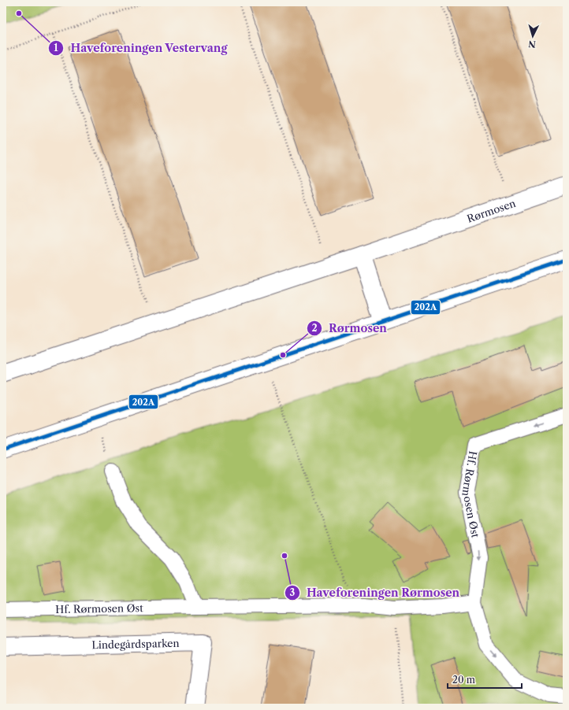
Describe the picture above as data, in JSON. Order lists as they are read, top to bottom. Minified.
{"streets":{"street":["Rørmosen","Lindegårdsparken"],"lane":["Hf. Rørmosen Øst"]},"places":["Haveforeningen Vestervang","Rørmosen","Haveforeningen Rørmosen"],"lines":["transit line 202A"],"scale_bar":"20 m","north":"bottom"}
